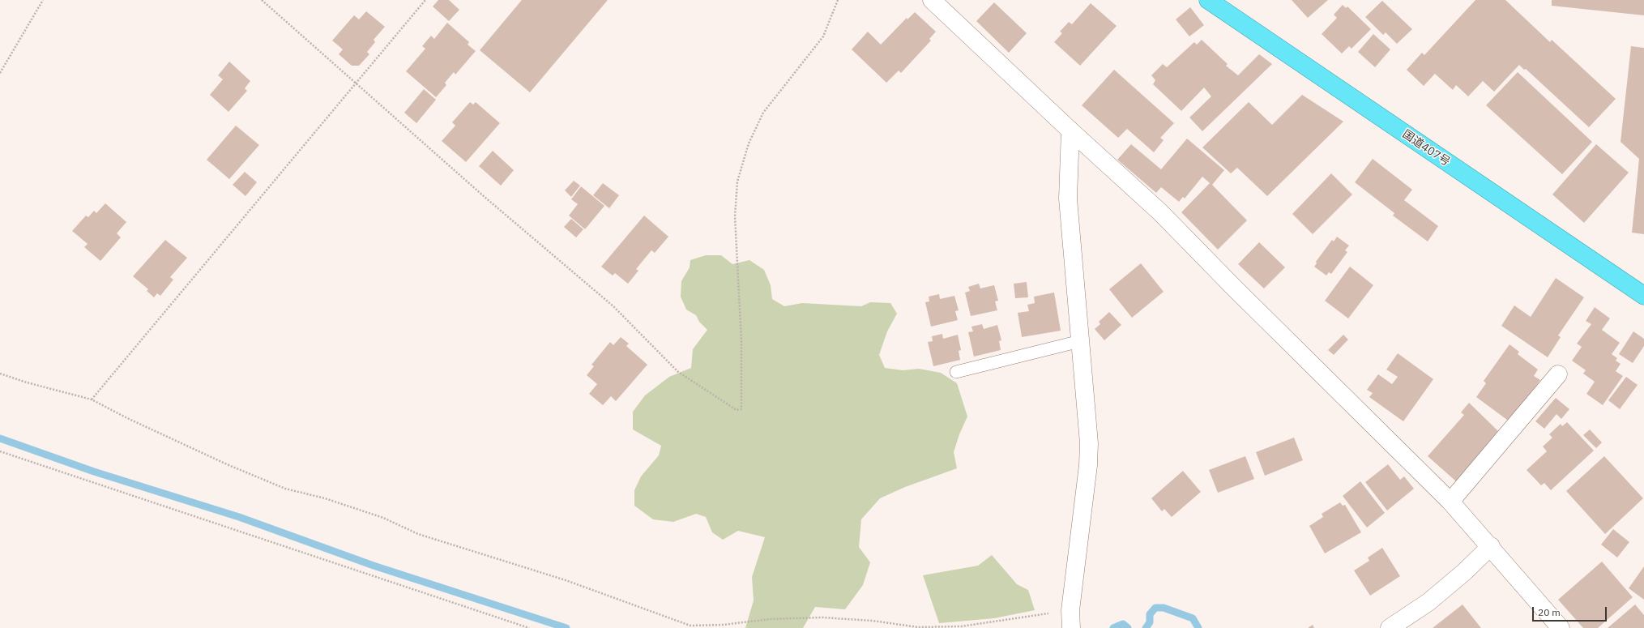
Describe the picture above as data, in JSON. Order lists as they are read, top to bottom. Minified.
{"streets":{"highway":["国道407号"]},"scale_bar":"20 m"}
